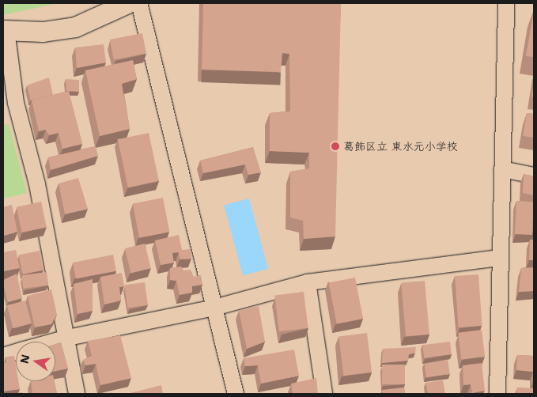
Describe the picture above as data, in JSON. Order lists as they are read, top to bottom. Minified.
{"places":["葛飾区立 東水元小学校"],"north":"left"}
